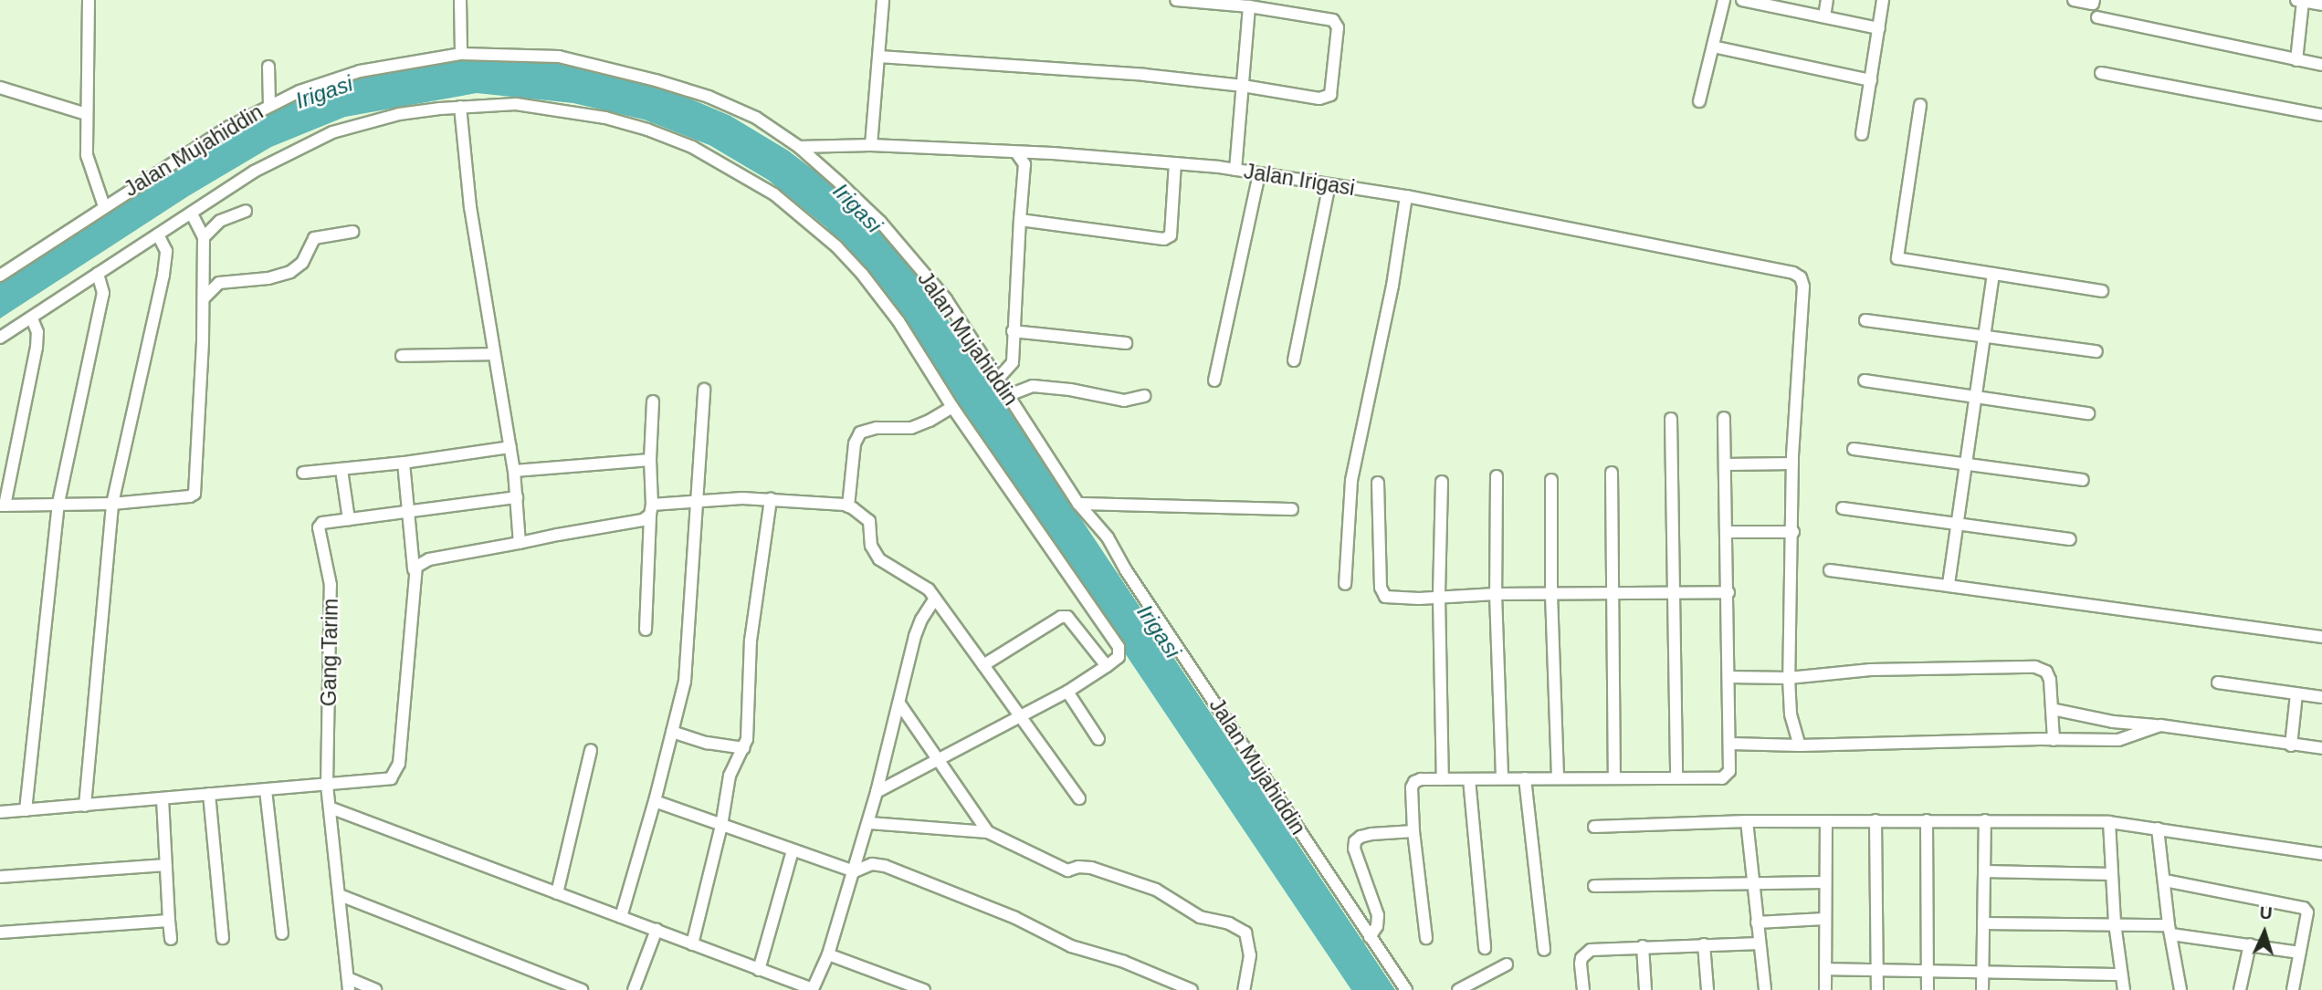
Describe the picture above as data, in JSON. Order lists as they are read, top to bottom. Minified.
{"streets":{"street":["Jalan Mujahiddin","Jalan Irigasi","Gang Tarim"]},"crossings":[["Jalan Mujahiddin","Jalan Irigasi"]],"water":["Irigasi"],"north":"top"}
